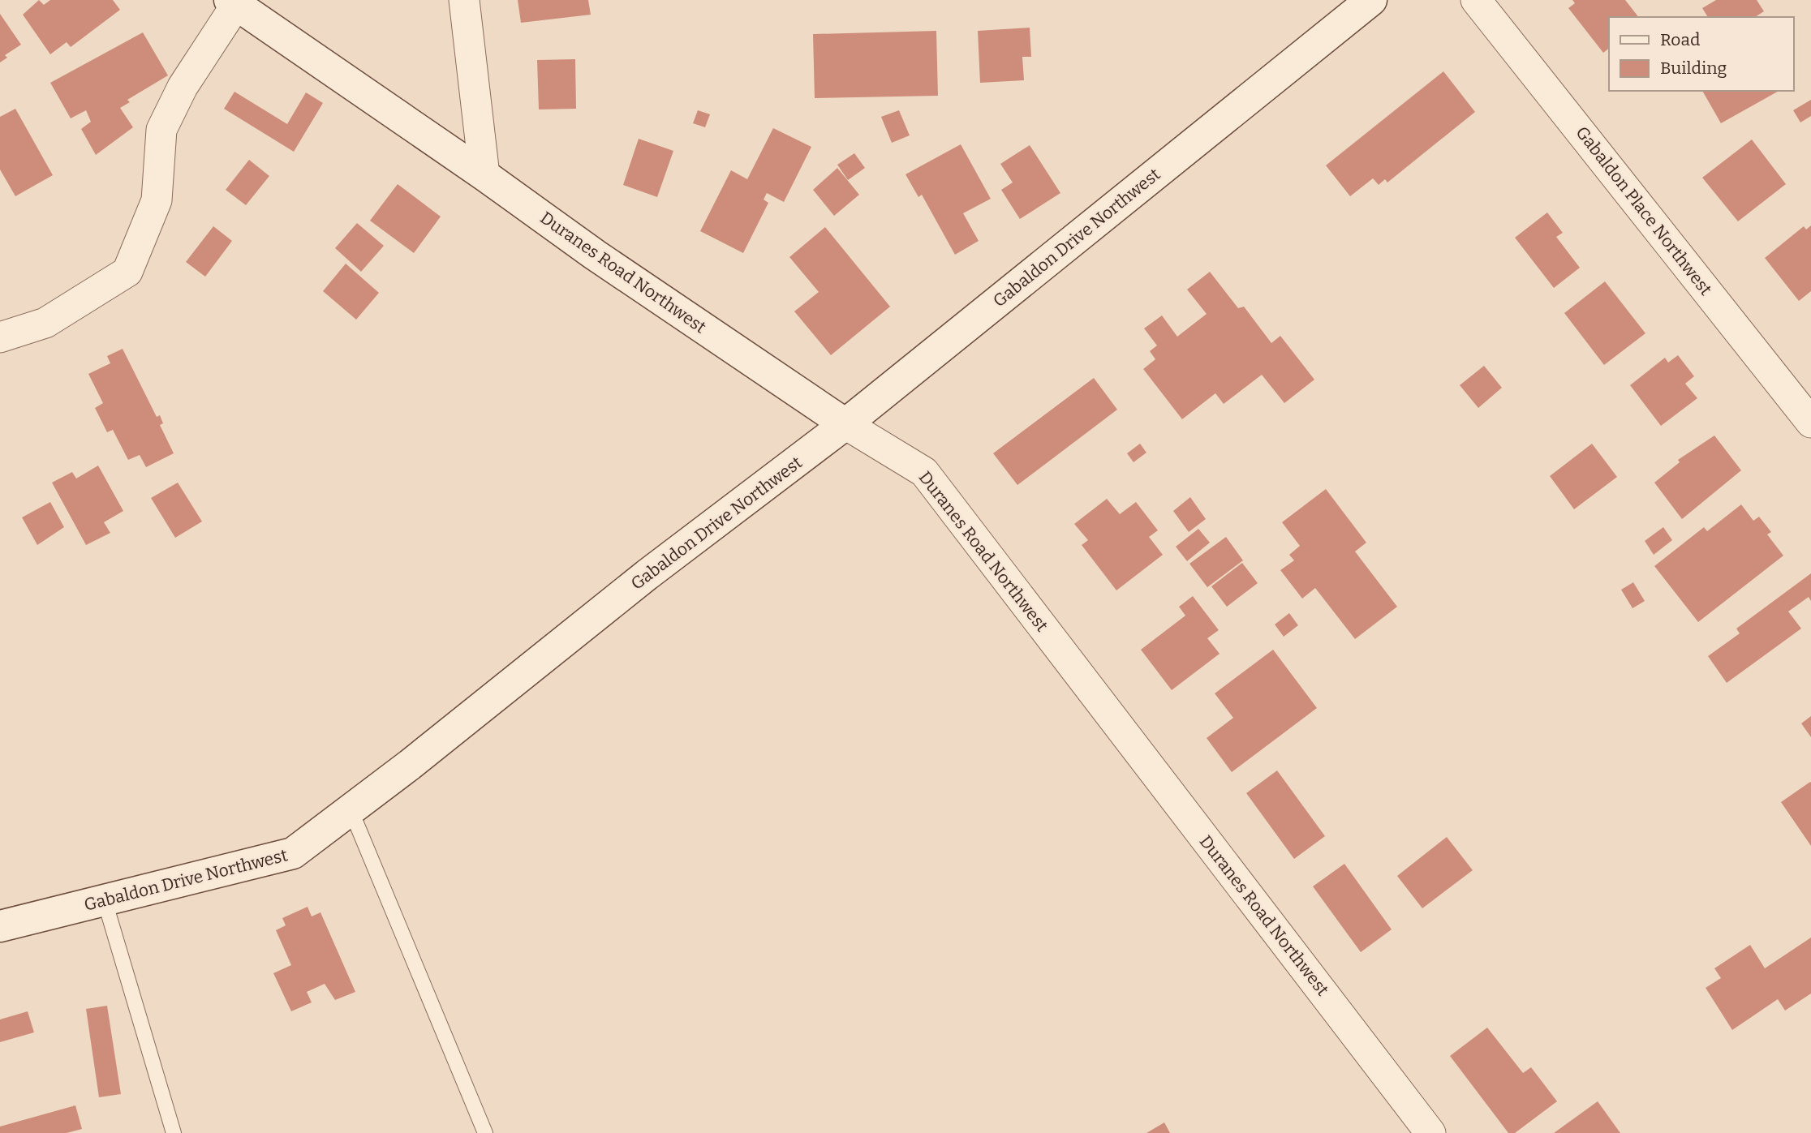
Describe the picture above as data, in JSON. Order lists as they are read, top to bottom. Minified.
{"streets":{"street":["Gabaldon Place Northwest","Gabaldon Drive Northwest","Duranes Road Northwest"]},"crossings":[["Gabaldon Drive Northwest","Duranes Road Northwest"]],"legend":["Road","Building"]}
